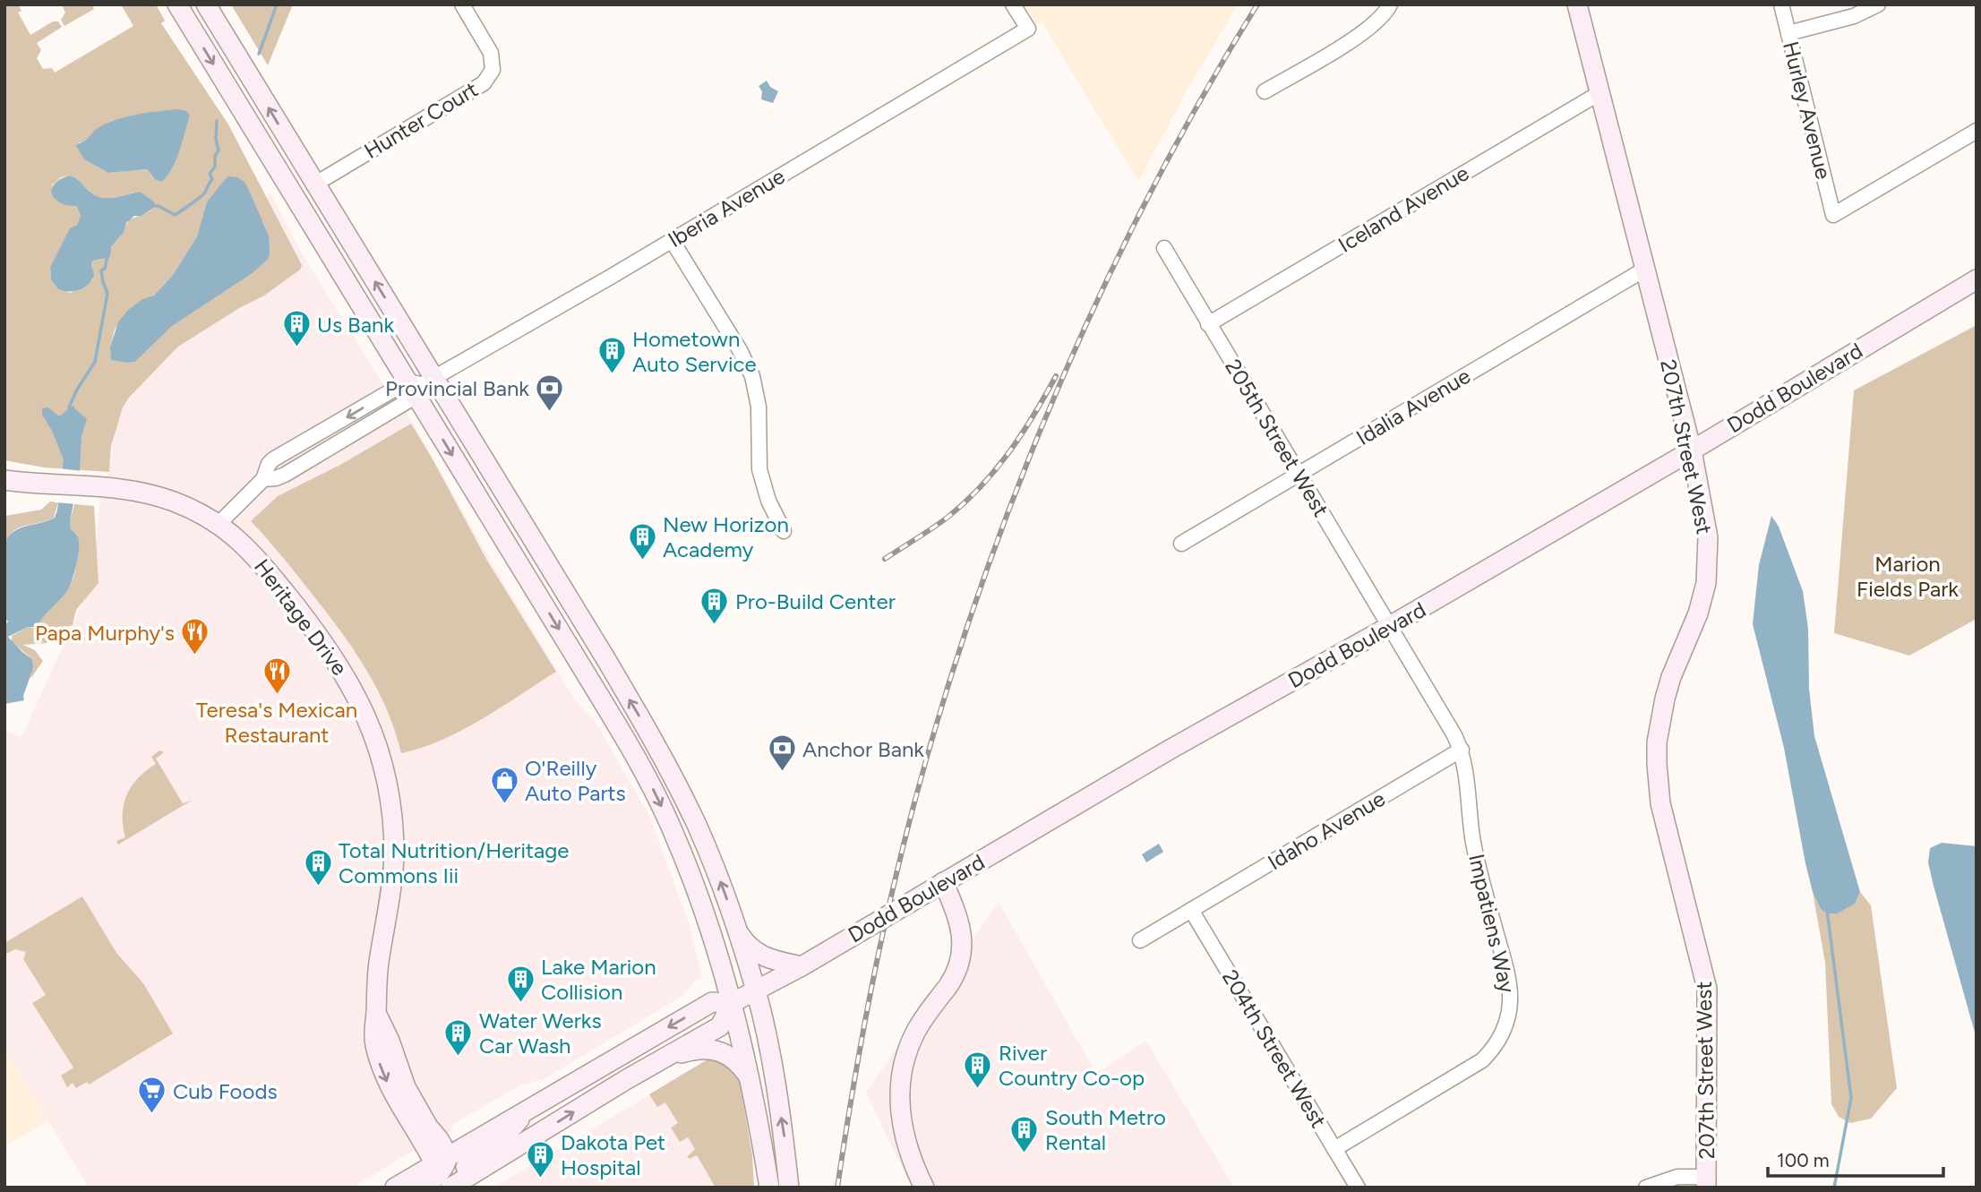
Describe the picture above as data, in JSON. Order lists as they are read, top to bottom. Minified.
{"streets":{"main road":["Dodd Boulevard","207th Street West","Heritage Drive"],"street":["Hurley Avenue","Hunter Court","Iberia Avenue","Iceland Avenue","Idalia Avenue","205th Street West","Idaho Avenue","Impatiens Way","204th Street West"]},"crossings":[["Iberia Avenue","Heritage Drive"],["Iceland Avenue","205th Street West"],["Iceland Avenue","207th Street West"],["Dodd Boulevard","205th Street West"],["Dodd Boulevard","207th Street West"],["Dodd Boulevard","Heritage Drive"],["Dodd Boulevard","Impatiens Way"],["Idalia Avenue","205th Street West"],["Idalia Avenue","207th Street West"],["205th Street West","Impatiens Way"],["Idaho Avenue","Impatiens Way"],["Idaho Avenue","204th Street West"],["Impatiens Way","204th Street West"]],"parks":["Marion Fields Park"],"places":{"building":["Us Bank","Hometown Auto Service","New Horizon Academy","Pro-Build Center","Total Nutrition/Heritage Commons Iii","Lake Marion Collision","Water Werks Car Wash","River Country Co-op","South Metro Rental","Dakota Pet Hospital"],"bank":["Provincial Bank","Anchor Bank"],"restaurant":["Papa Murphy's","Teresa's Mexican Restaurant"],"shop":["O'Reilly Auto Parts"],"supermarket":["Cub Foods"]},"scale_bar":"100 m"}
